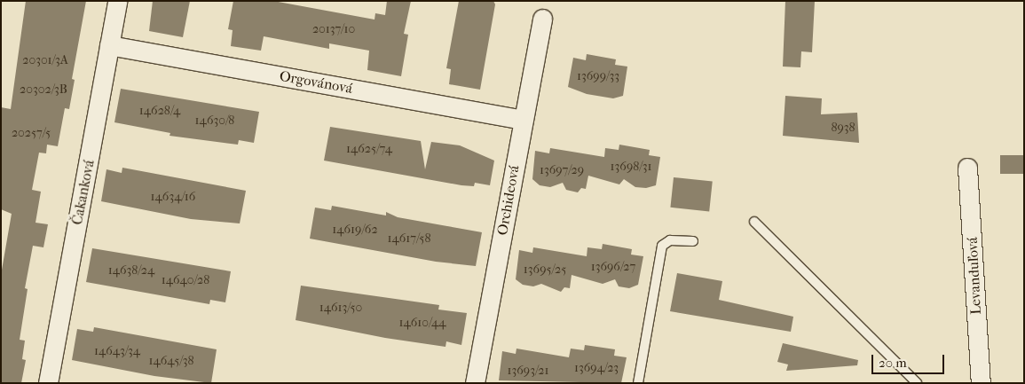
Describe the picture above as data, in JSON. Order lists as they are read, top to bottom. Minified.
{"streets":{"street":["Orgovánová","Čakanková","Orchideová","Levanduľová"]},"crossings":[["Orgovánová","Čakanková"],["Orgovánová","Orchideová"]],"house_numbers":["20137/10","20301/3A","13699/33","20302/3B","14628/4","14630/8","8938","20257/5","14625/74","13698/31","13697/29","14634/16","14619/62","14617/58","13696/27","13695/25","14638/24","14640/28","14613/50","14610/44","14643/34","14645/38","13694/23","13693/21"],"scale_bar":"20 m"}
